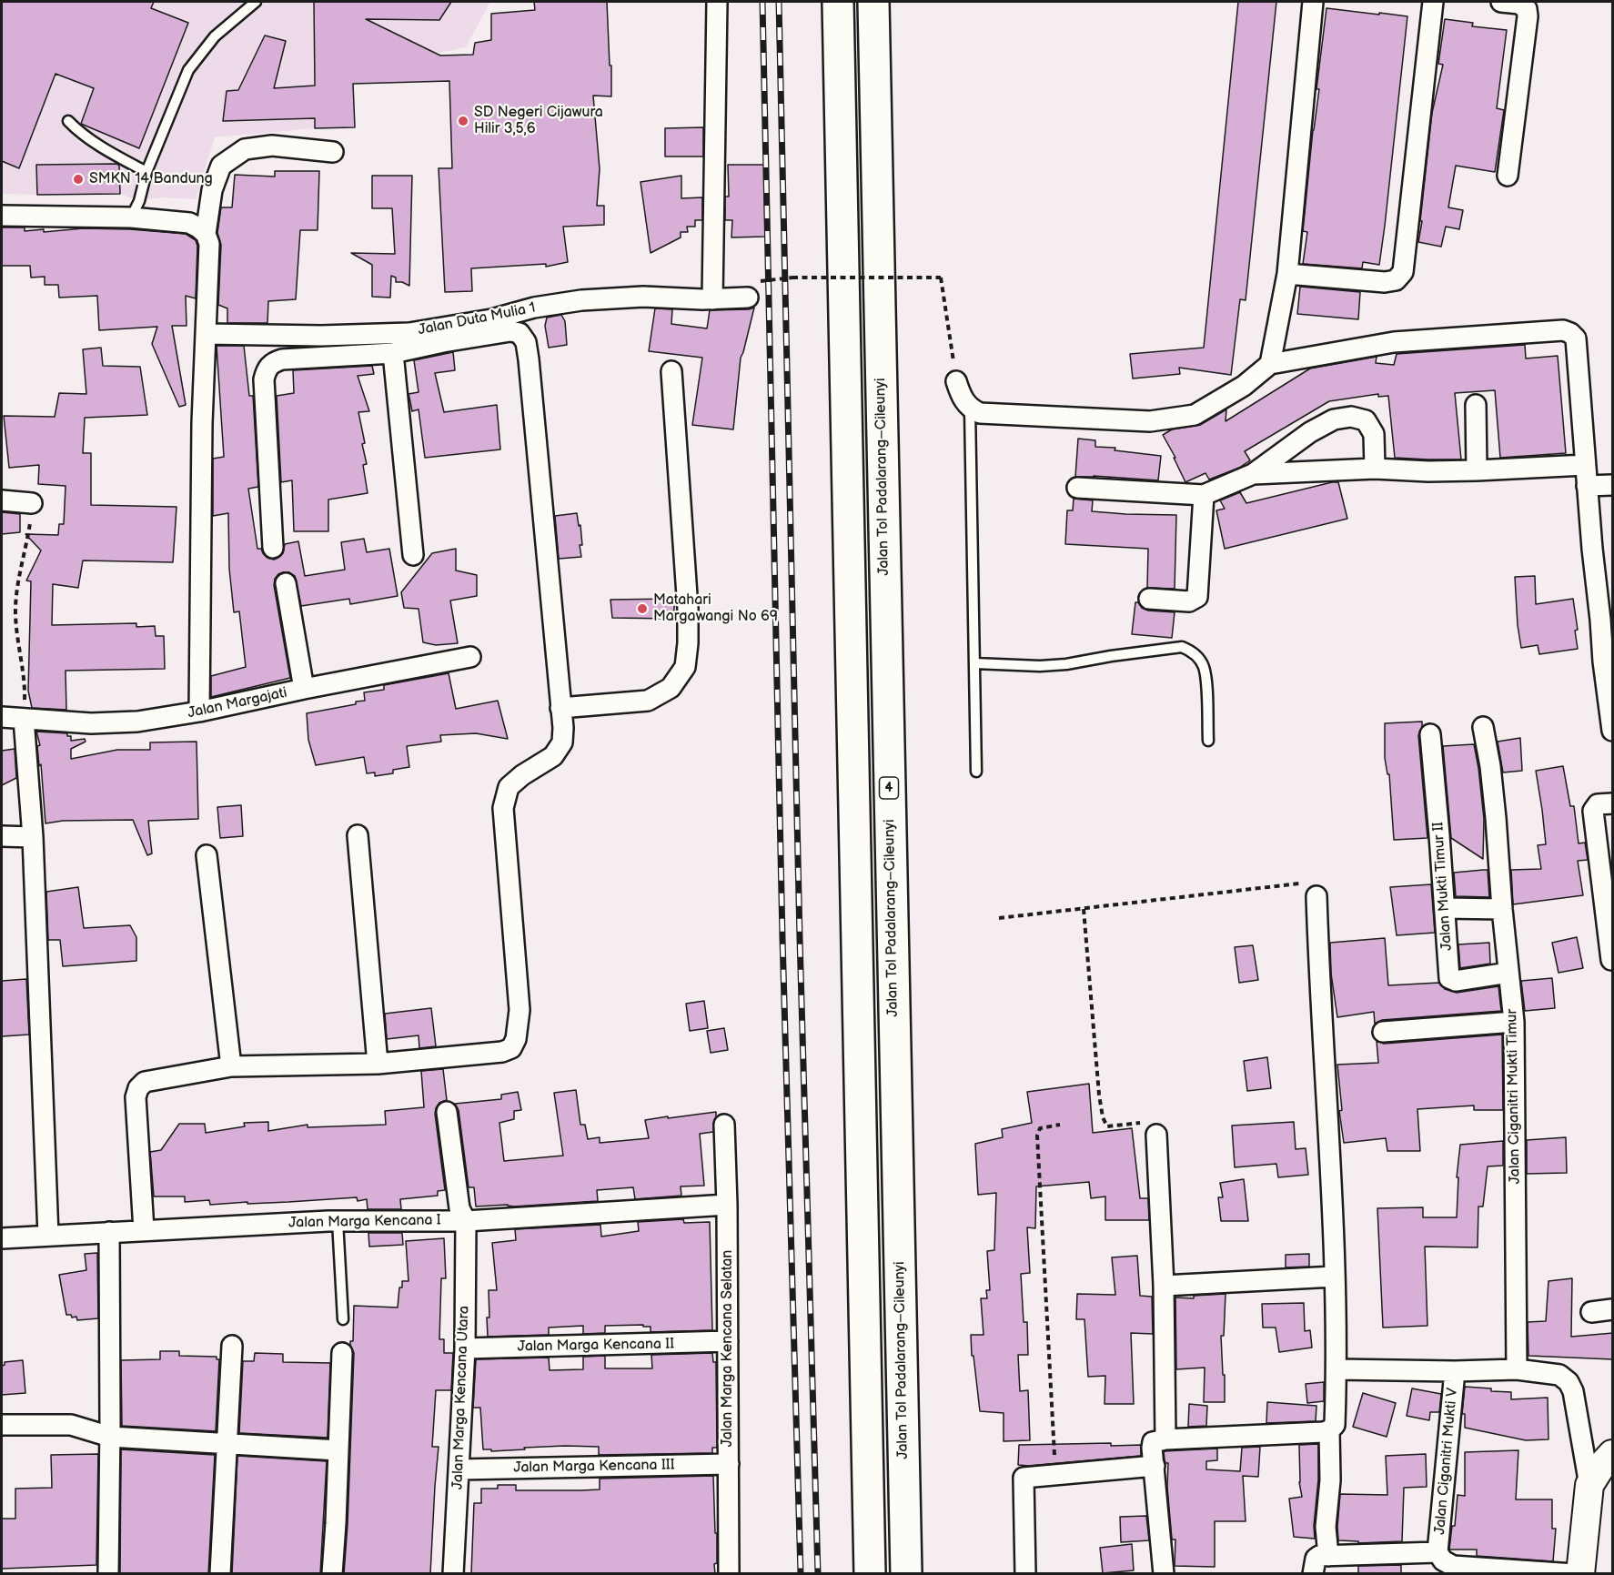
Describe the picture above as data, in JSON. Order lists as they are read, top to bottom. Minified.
{"streets":{"highway":["Jalan Tol Padalarang–Cileunyi","4"],"street":["Jalan Duta Mulia 1","Jalan Margajati","Jalan Mukti Timur II","Jalan Ciganitri Mukti Timur","Jalan Marga Kencana I","Jalan Marga Kencana II","Jalan Marga Kencana Selatan","Jalan Marga Kencana Utara","Jalan Ciganitri Mukti V","Jalan Marga Kencana III"]},"crossings":[["Jalan Mukti Timur II","Jalan Ciganitri Mukti Timur"],["Jalan Ciganitri Mukti Timur","Jalan Ciganitri Mukti V"],["Jalan Marga Kencana I","Jalan Marga Kencana Selatan"],["Jalan Marga Kencana I","Jalan Marga Kencana Utara"],["Jalan Marga Kencana II","Jalan Marga Kencana Selatan"],["Jalan Marga Kencana II","Jalan Marga Kencana Utara"],["Jalan Marga Kencana Selatan","Jalan Marga Kencana III"],["Jalan Marga Kencana Utara","Jalan Marga Kencana III"]],"places":["SD Negeri Cijawura Hilir 3,5,6","SMKN 14 Bandung","Matahari Margawangi No 69"]}
